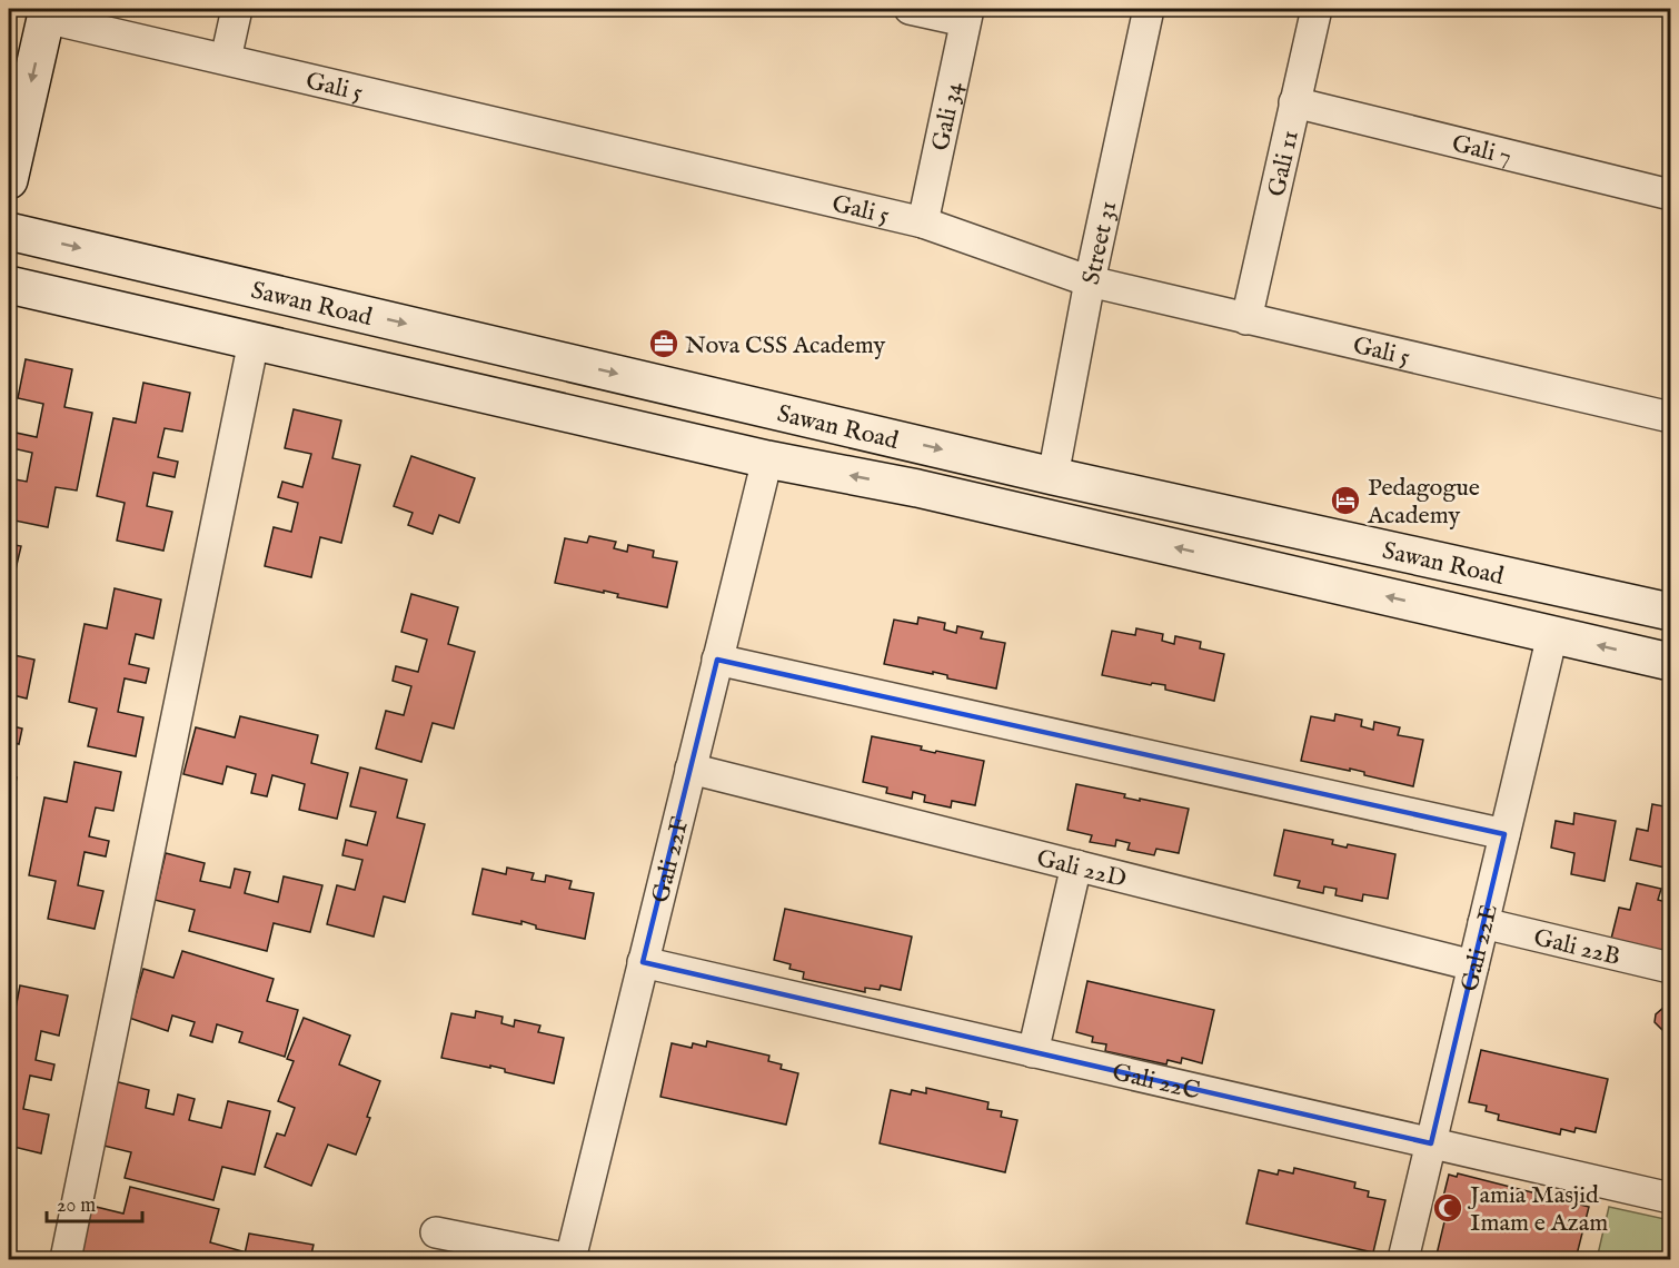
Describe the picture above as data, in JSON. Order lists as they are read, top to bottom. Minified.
{"streets":{"main road":["Sawan Road"],"street":["Gali 5","Gali 34","Gali 7","Gali 11","Street 31","Gali 22F","Gali 22D","Gali 22B","Gali 22E","Gali 22C"]},"crossings":[["Gali 5","Gali 34"],["Gali 5","Gali 11"],["Gali 5","Street 31"],["Gali 7","Gali 11"],["Street 31","Sawan Road"],["Sawan Road","Gali 22F"],["Sawan Road","Gali 22E"],["Gali 22F","Gali 22D"],["Gali 22F","Gali 22C"],["Gali 22D","Gali 22E"],["Gali 22B","Gali 22E"],["Gali 22E","Gali 22C"]],"places":{"office":["Nova CSS Academy"],"hotel":["Pedagogue Academy"],"mosque":["Jamia Masjid Imam e Azam"]},"scale_bar":"20 m"}
